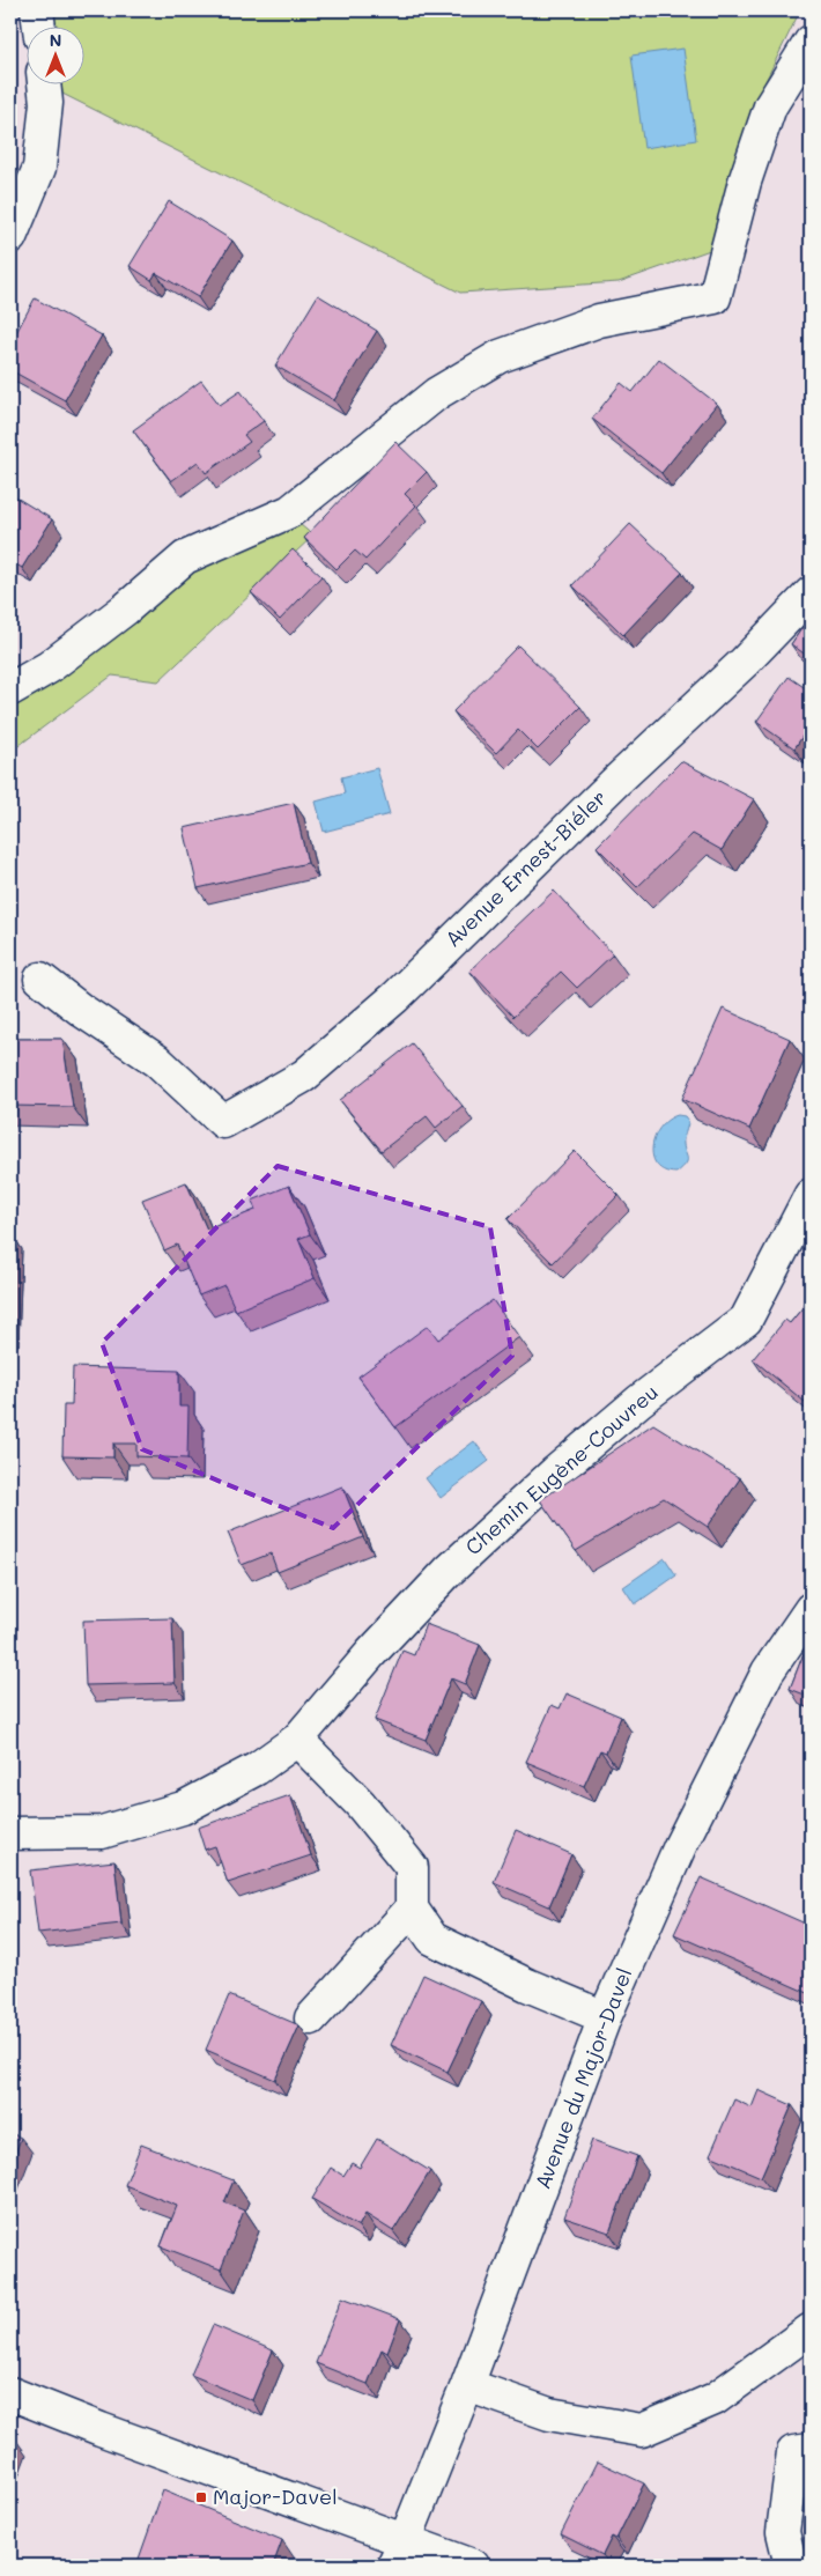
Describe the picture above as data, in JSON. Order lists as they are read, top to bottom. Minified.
{"streets":{"street":["Avenue Ernest-Biéler","Chemin Eugène-Couvreu","Avenue du Major-Davel"]},"places":{"transit":["Major-Davel"]},"north":"top"}
